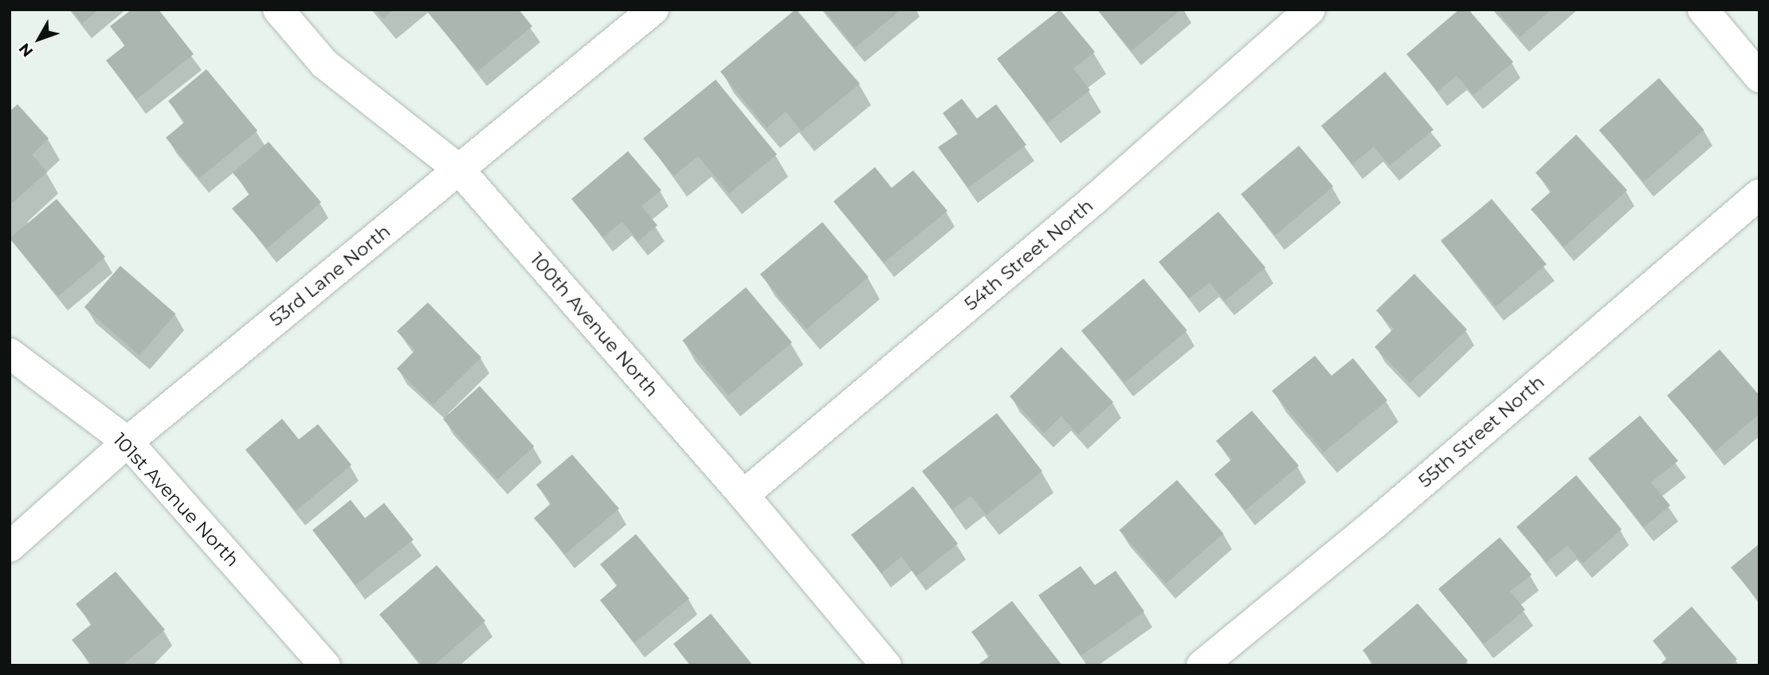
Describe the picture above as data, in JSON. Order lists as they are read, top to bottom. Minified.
{"streets":{"street":["54th Street North","53rd Lane North","100th Avenue North","55th Street North","101st Avenue North"]},"crossings":[["54th Street North","100th Avenue North"],["53rd Lane North","100th Avenue North"],["53rd Lane North","101st Avenue North"]],"north":"bottom left"}
